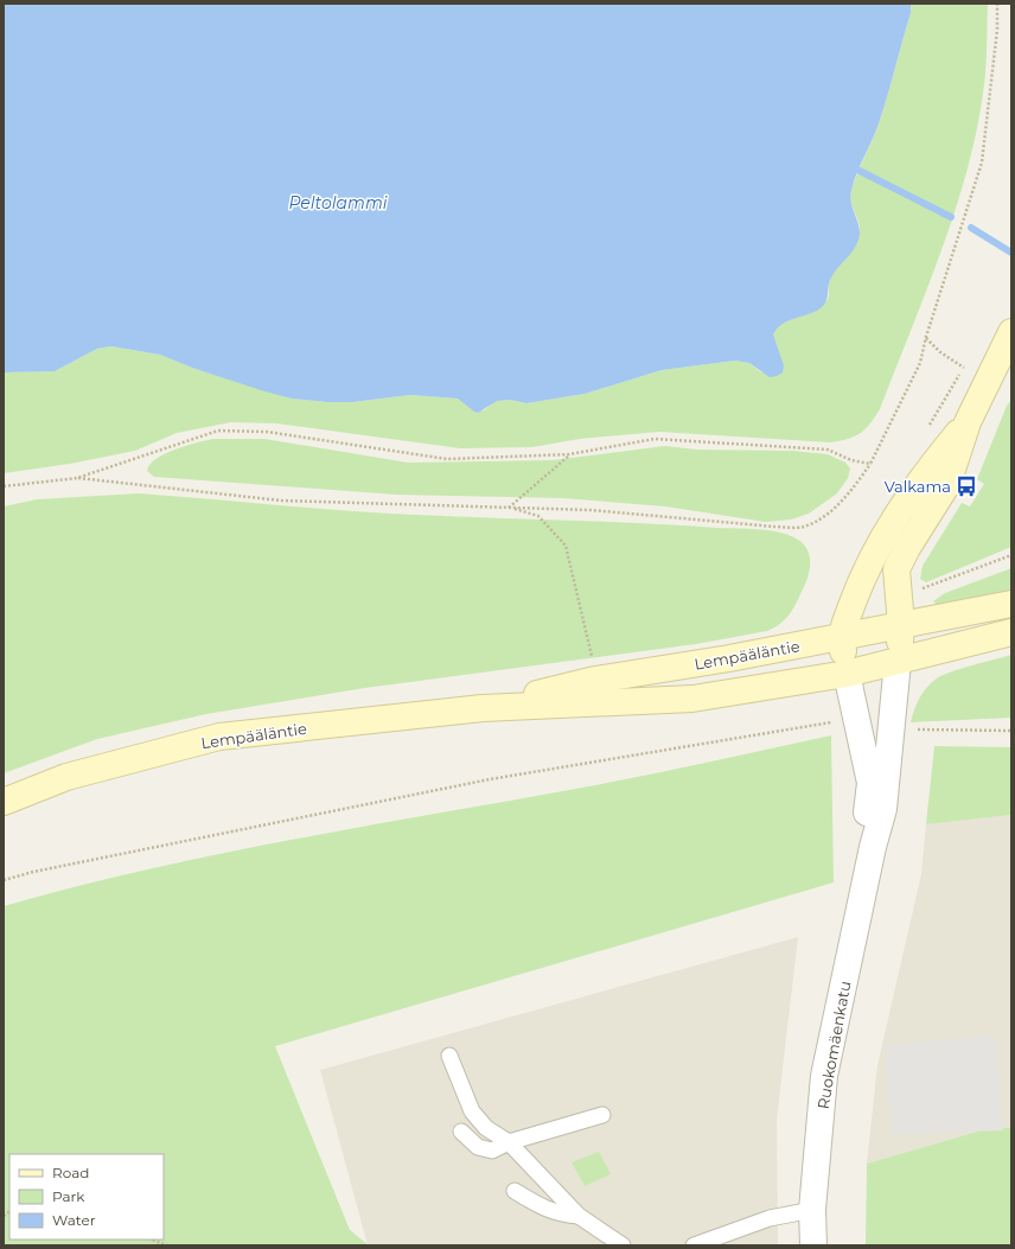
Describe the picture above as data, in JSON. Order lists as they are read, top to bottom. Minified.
{"streets":{"main road":["Lempääläntie","Ruokomäenkatu"]},"crossings":[["Lempääläntie","Ruokomäenkatu"]],"water":["Peltolammi"],"places":{"bus stop":["Valkama"]},"legend":["Road","Park","Water"]}
